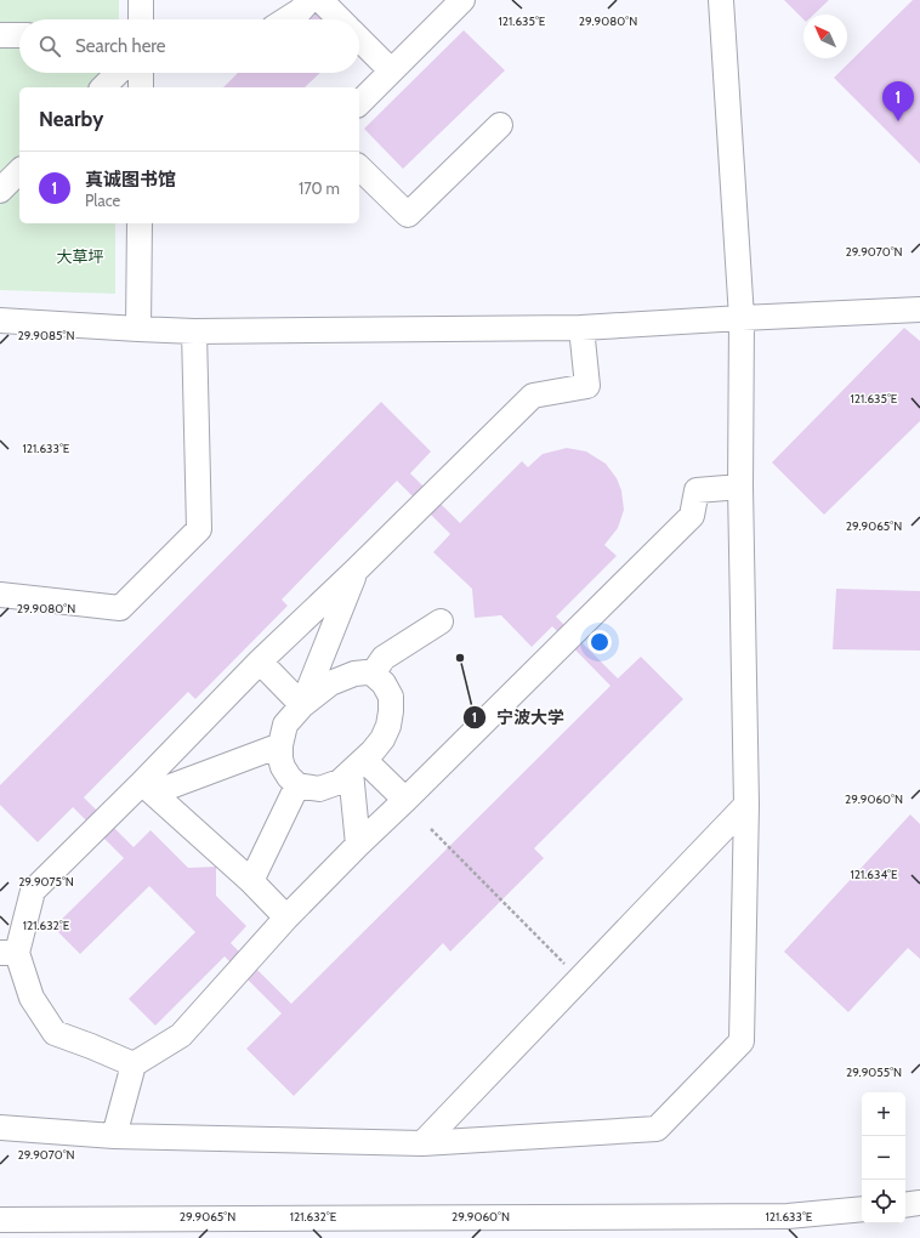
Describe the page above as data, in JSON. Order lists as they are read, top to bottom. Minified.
{"parks":["大草坪"],"places":["宁波大学"],"north":"top left","page":{"search":"Search here","pins":"1","heading":"Nearby","list":[{"mark":"1","name":"真诚图书馆","note":"Place","value":"170 m"}],"map_buttons":["+","−"]},"coordinates":["121.635°E","29.9080°N","29.9070°N","29.9085°N","121.633°E","29.9065°N","29.9060°N","121.634°E","29.9075°N","121.632°E","29.9055°N"]}
